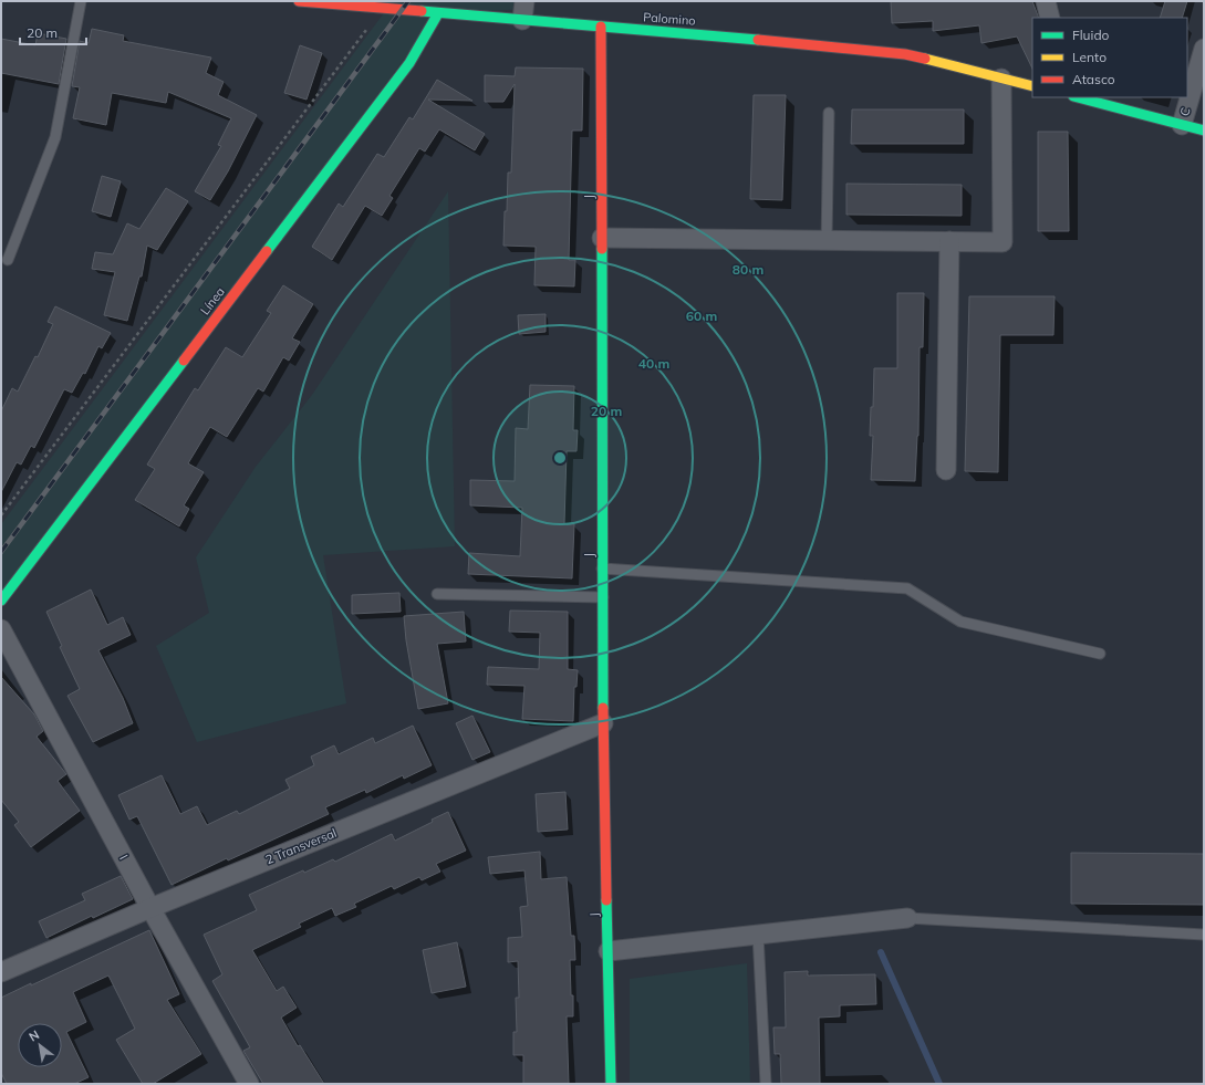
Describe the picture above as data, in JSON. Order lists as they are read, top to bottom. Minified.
{"streets":{"main road":["Palomino","J","Línea"],"street":["C","2 Transversal","I"]},"crossings":[["Palomino","J"],["Palomino","Línea"],["J","2 Transversal"],["2 Transversal","I"]],"legend":["Fluido","Lento","Atasco"],"scale_bar":"20 m","north":"top left","rings":["80 m","60 m","40 m","20 m"]}
